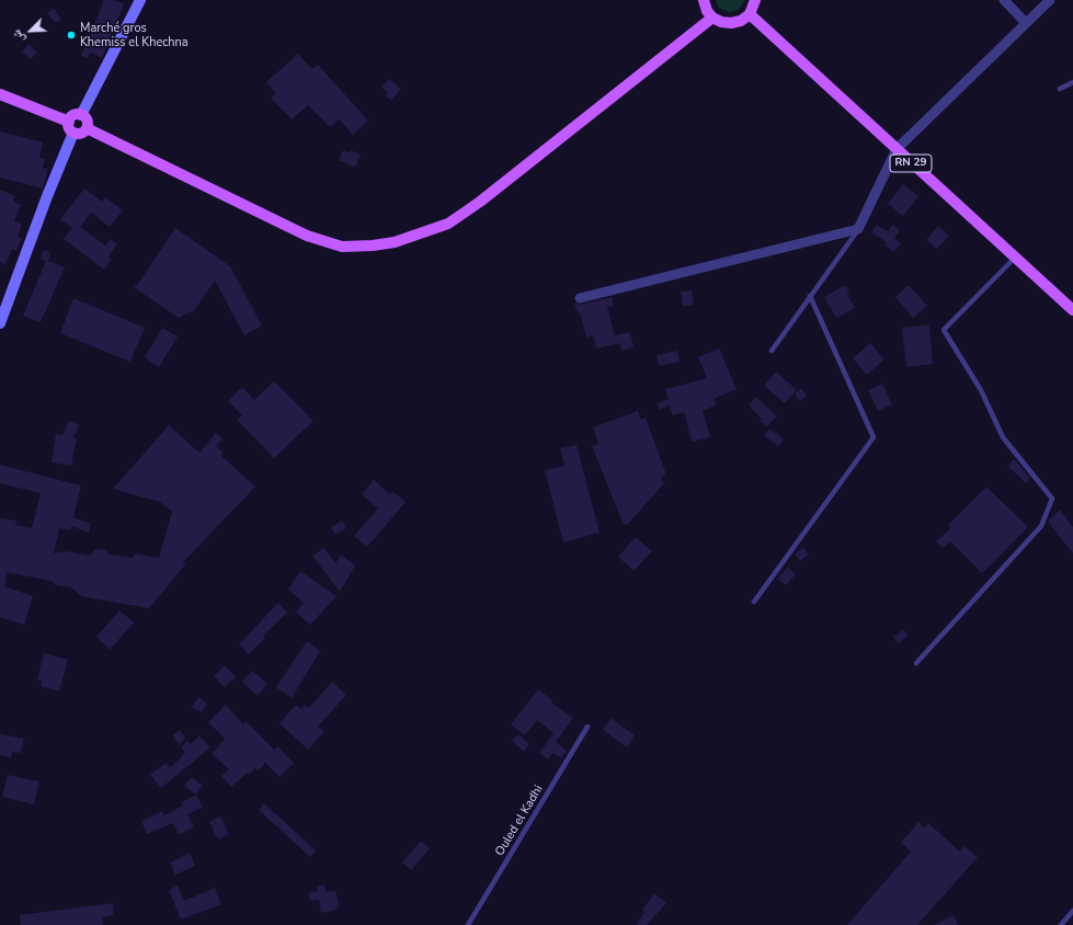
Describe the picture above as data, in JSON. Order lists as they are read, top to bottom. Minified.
{"streets":{"main road":["RN 29"],"lane":["Ouled el Kadhi"]},"places":["Marché gros Khemiss el Khechna"],"north":"bottom left"}
